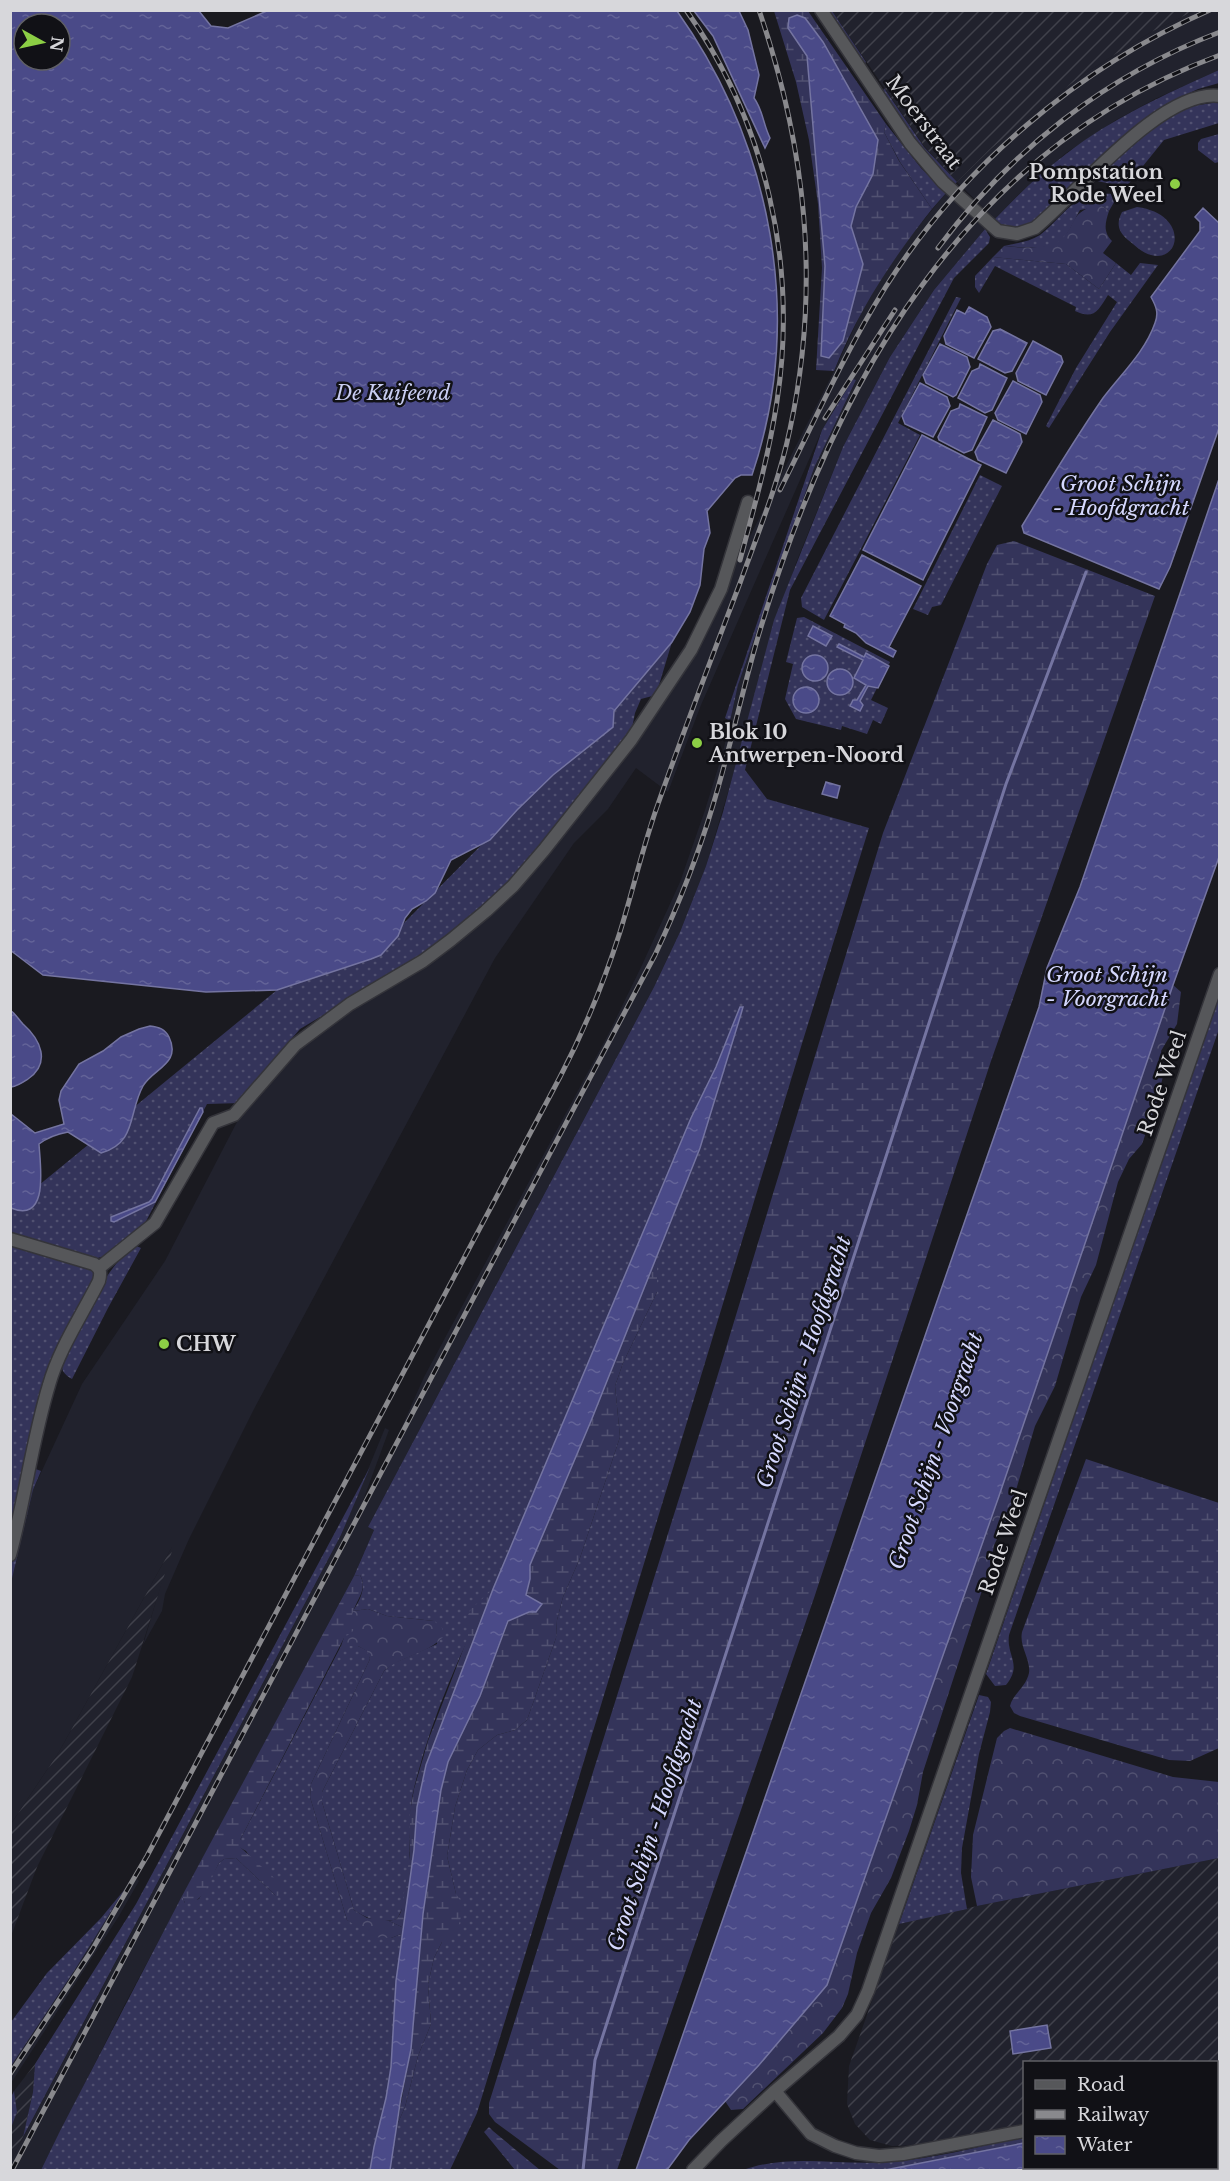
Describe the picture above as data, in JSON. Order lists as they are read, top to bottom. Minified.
{"streets":{"street":["Moerstraat","Rode Weel"]},"water":["Groot Schijn - Hoofdgracht","Groot Schijn - Voorgracht"],"parks":["De Kuifeend"],"places":["Pompstation Rode Weel","Blok 10 Antwerpen-Noord","CHW"],"legend":["Road","Railway","Water"],"north":"right"}
